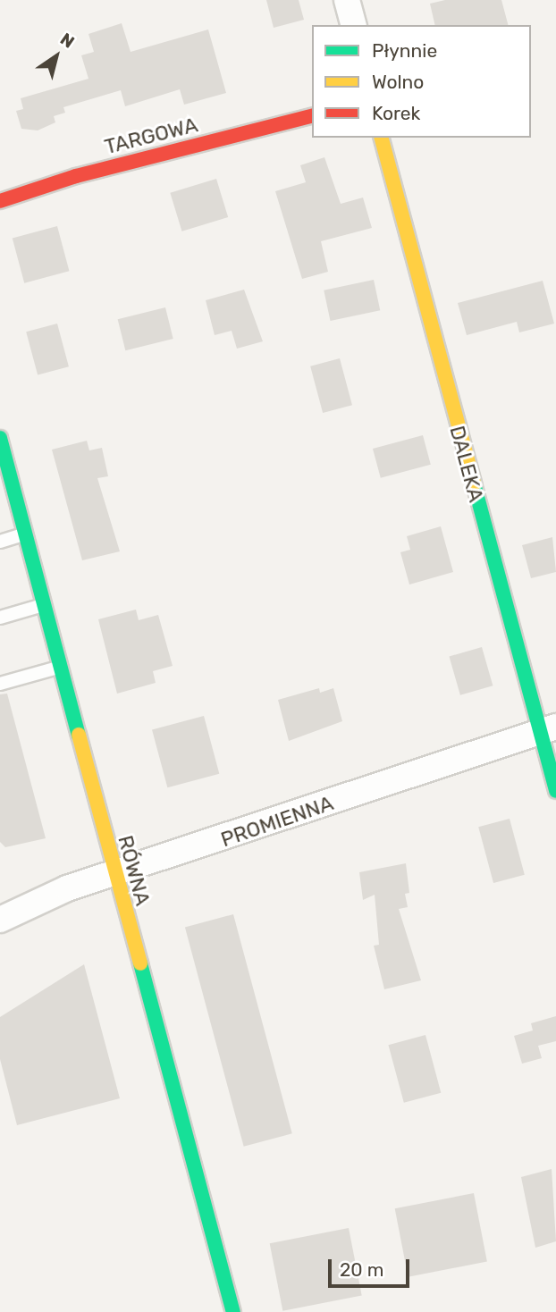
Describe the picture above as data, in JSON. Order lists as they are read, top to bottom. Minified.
{"streets":{"street":["TARGOWA","DALEKA","PROMIENNA","RÓWNA"]},"crossings":[["DALEKA","PROMIENNA"],["PROMIENNA","RÓWNA"]],"legend":["Płynnie","Wolno","Korek"],"scale_bar":"20 m","north":"top right"}
